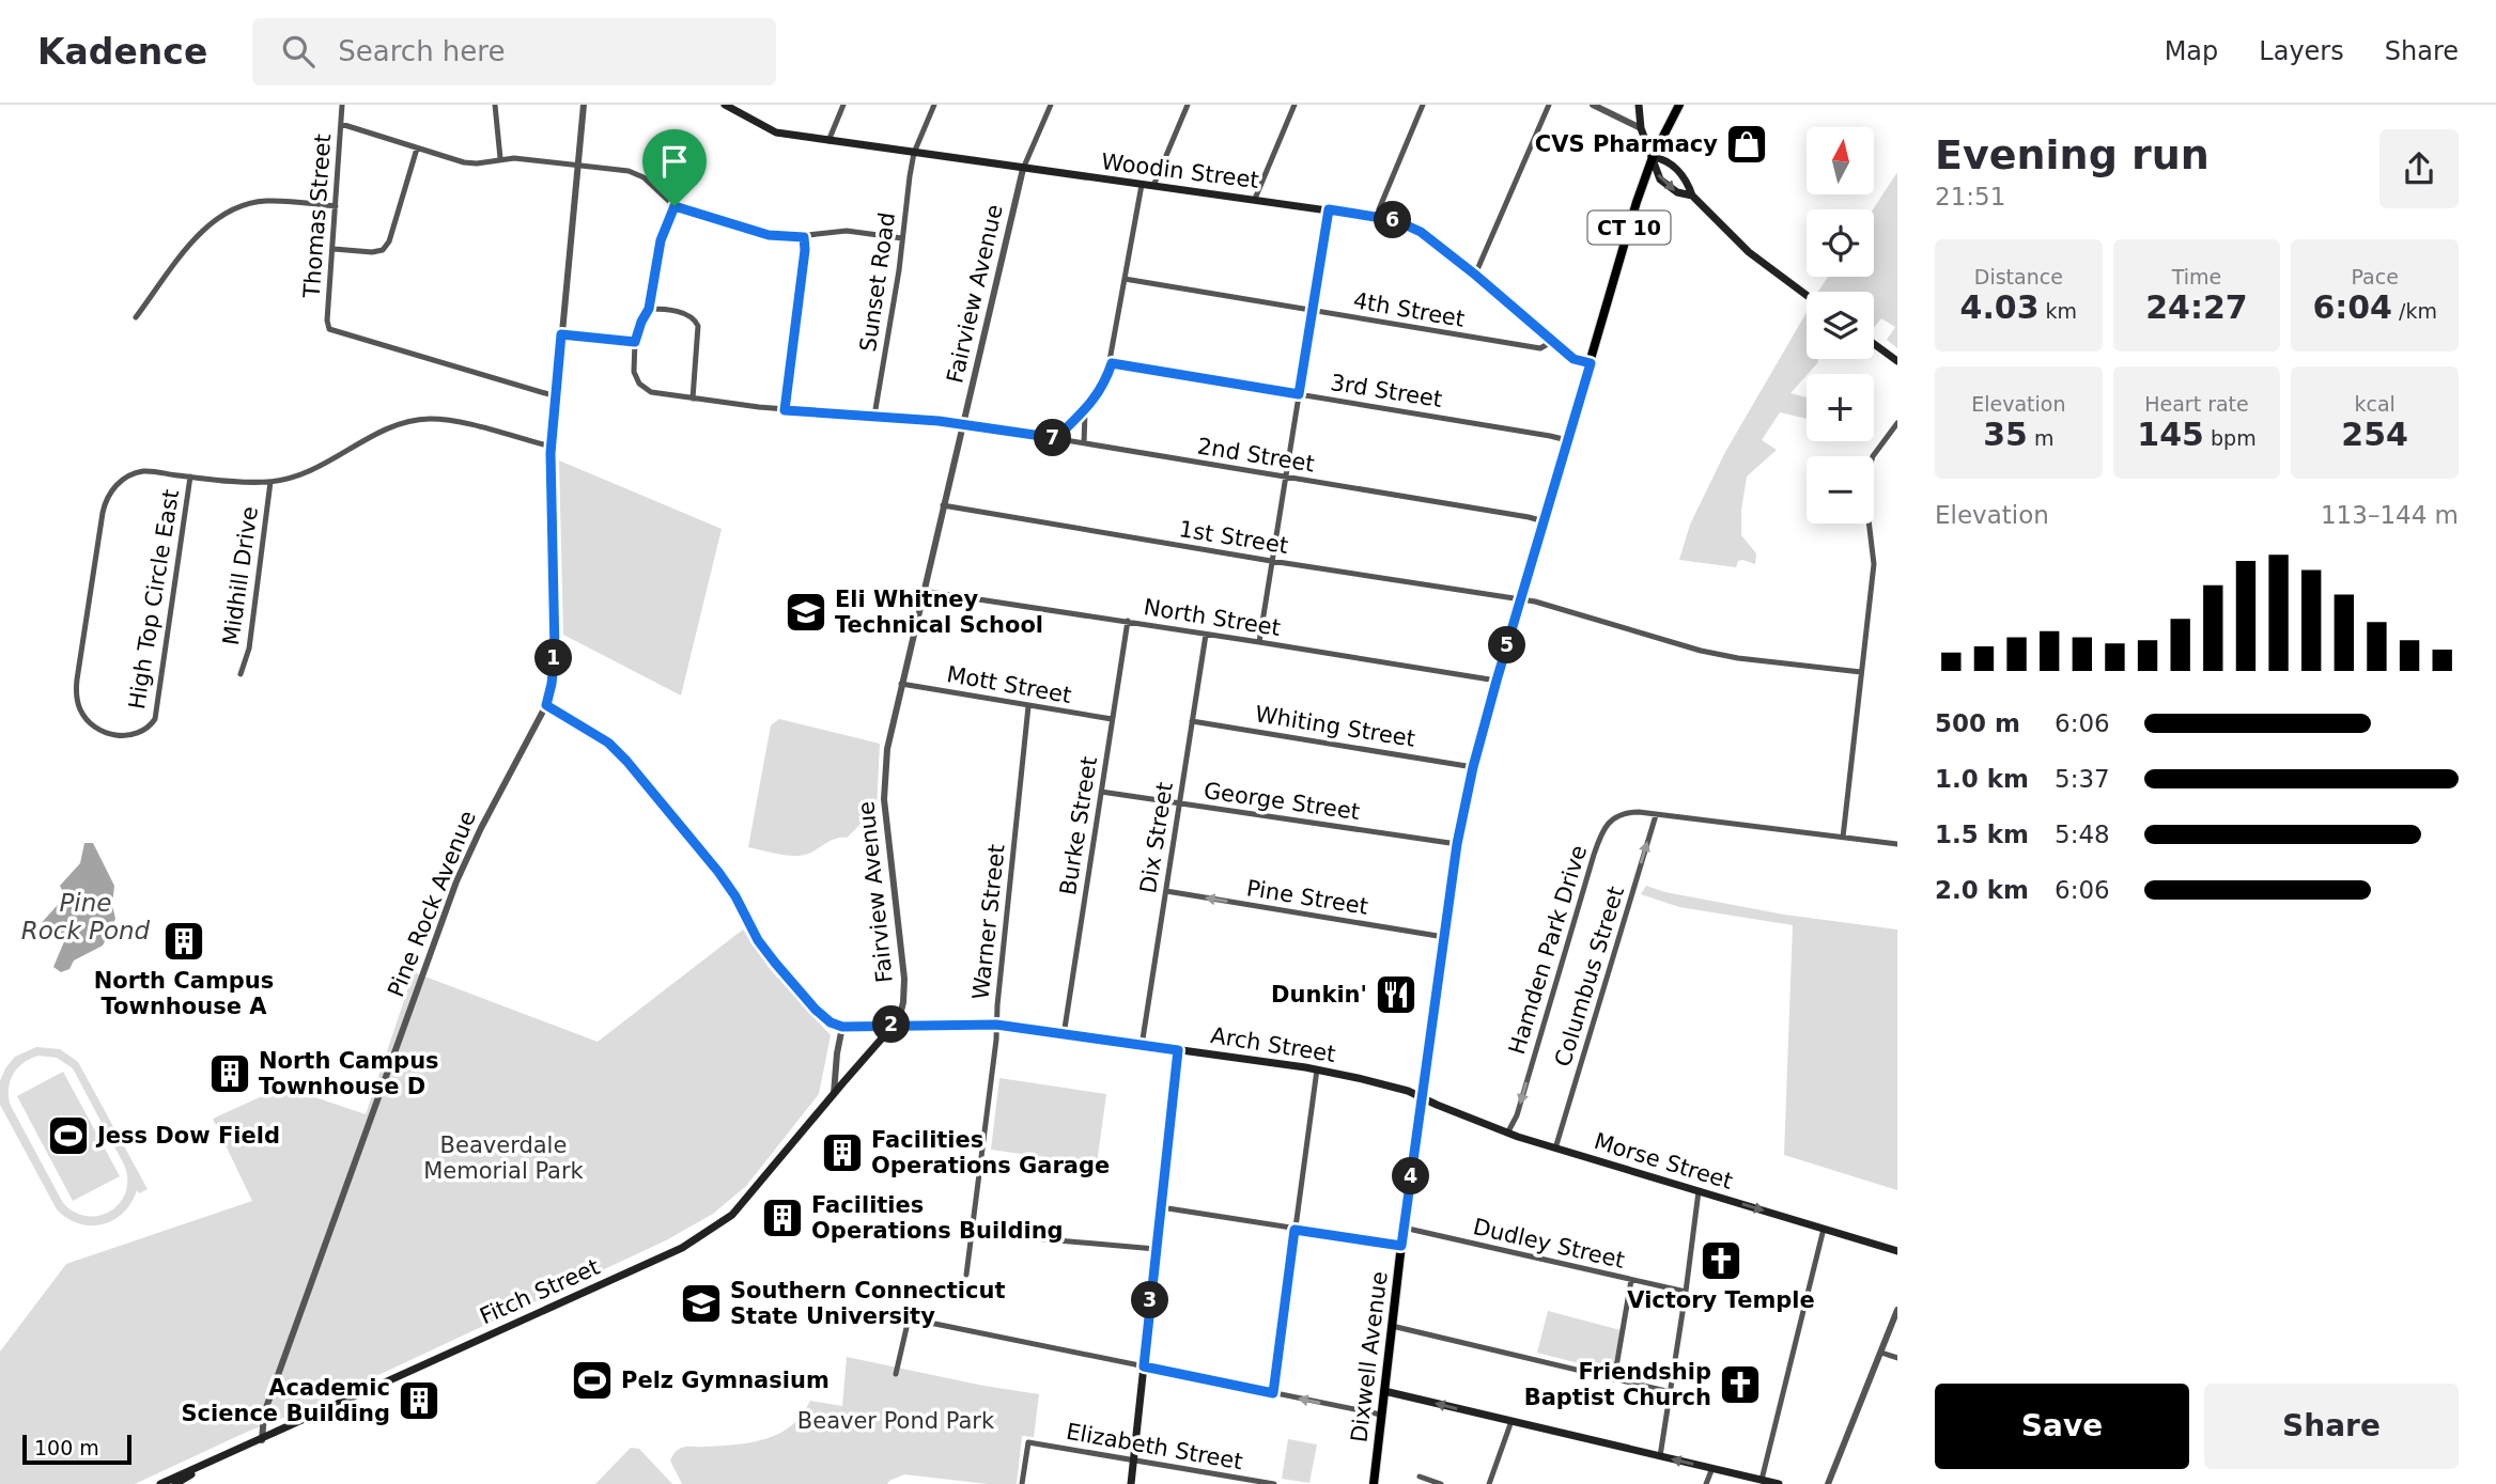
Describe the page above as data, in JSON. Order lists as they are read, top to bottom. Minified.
{"streets":{"main road":["Woodin Street","CT 10","Arch Street","Morse Street","Fitch Street","Dixwell Avenue"],"street":["Thomas Street","Sunset Road","Fairview Avenue","4th Street","3rd Street","2nd Street","1st Street","Midhill Drive","High Top Circle East","North Street","Mott Street","Whiting Street","George Street","Burke Street","Dix Street","Pine Street","Pine Rock Avenue","Warner Street","Hamden Park Drive","Columbus Street","Dudley Street","Elizabeth Street"]},"crossings":[["Woodin Street","Sunset Road"],["Woodin Street","Fairview Avenue"],["Woodin Street","4th Street"],["Woodin Street","Dixwell Avenue"],["Thomas Street","Pine Rock Avenue"],["Sunset Road","2nd Street"],["Fairview Avenue","2nd Street"],["Fairview Avenue","1st Street"],["Fairview Avenue","North Street"],["Fairview Avenue","Mott Street"],["Fairview Avenue","Arch Street"],["Fairview Avenue","Fitch Street"],["3rd Street","Dixwell Avenue"],["2nd Street","Dixwell Avenue"],["1st Street","Dixwell Avenue"],["North Street","Burke Street"],["North Street","Dix Street"],["North Street","Dixwell Avenue"],["Mott Street","Burke Street"],["Mott Street","Warner Street"],["Whiting Street","Dix Street"],["Whiting Street","Dixwell Avenue"],["George Street","Burke Street"],["George Street","Dix Street"],["George Street","Dixwell Avenue"],["Burke Street","Arch Street"],["Dix Street","Pine Street"],["Dix Street","Arch Street"],["Pine Street","Dixwell Avenue"],["Pine Rock Avenue","Fitch Street"],["Warner Street","Arch Street"],["Hamden Park Drive","Columbus Street"],["Hamden Park Drive","Morse Street"],["Columbus Street","Morse Street"],["Arch Street","Morse Street"],["Arch Street","Fitch Street"],["Arch Street","Dixwell Avenue"],["Morse Street","Dixwell Avenue"],["Dudley Street","Dixwell Avenue"]],"one_way":["Pine Street","Hamden Park Drive","Columbus Street"],"water":["Pine Rock Pond"],"parks":["Beaverdale Memorial Park","Beaver Pond Park"],"places":{"shop":["CVS Pharmacy"],"school or university":["Eli Whitney Technical School","Southern Connecticut State University"],"building":["North Campus Townhouse A","North Campus Townhouse D","Facilities Operations Garage","Facilities Operations Building","Academic Science Building"],"restaurant":["Dunkin'"],"sports":["Jess Dow Field","Pelz Gymnasium"],"church":["Victory Temple","Friendship Baptist Church"]},"scale_bar":"100 m","north":"top","page":{"header":"Kadence","search":"Search here","nav":["Map","Layers","Share"],"heading":["Evening run","21:51"],"map_buttons":["+","−"],"pins":["6","7","5","1","2","4","3"],"stats":[["Distance","4.03 km"],["Time","24:27"],["Pace","6:04 /km"],["Elevation","35 m"],["Heart rate","145 bpm"],["kcal","254"]],"chart":["Elevation","113–144 m"],"list":[{"name":"500 m","note":"6:06"},{"name":"1.0 km","note":"5:37"},{"name":"1.5 km","note":"5:48"},{"name":"2.0 km","note":"6:06"}],"buttons":["Save","Share"],"scale":"100 m"}}
